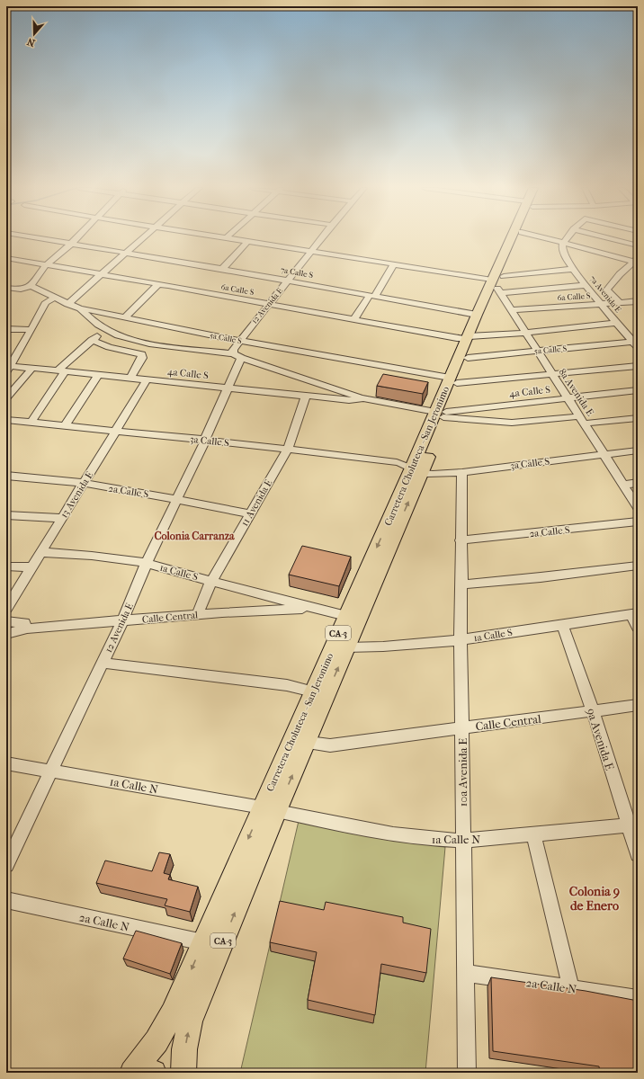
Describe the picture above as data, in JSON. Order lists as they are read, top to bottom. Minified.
{"streets":{"highway":["Carretera Choluteca - San Jeronimo","CA-3"],"street":["7a Calle S","6a Calle S","7a Avenida E","12 Avenida E","5a Calle S","4a Calle S","8a Avenida E","3a Calle S","2a Calle S","13 Avenida E","11 Avenida E","1a Calle S","Calle Central","9a Avenida E","10a Avenida E","1a Calle N","2a Calle N"]},"crossings":[["7a Calle S","12 Avenida E"],["7a Calle S","Carretera Choluteca - San Jeronimo"],["6a Calle S","7a Avenida E"],["6a Calle S","12 Avenida E"],["6a Calle S","8a Avenida E"],["6a Calle S","Carretera Choluteca - San Jeronimo"],["7a Avenida E","5a Calle S"],["12 Avenida E","5a Calle S"],["12 Avenida E","4a Calle S"],["12 Avenida E","3a Calle S"],["12 Avenida E","2a Calle S"],["12 Avenida E","1a Calle S"],["12 Avenida E","Calle Central"],["12 Avenida E","1a Calle N"],["5a Calle S","4a Calle S"],["5a Calle S","8a Avenida E"],["5a Calle S","Carretera Choluteca - San Jeronimo"],["4a Calle S","8a Avenida E"],["4a Calle S","Carretera Choluteca - San Jeronimo"],["4a Calle S","13 Avenida E"],["4a Calle S","11 Avenida E"],["8a Avenida E","3a Calle S"],["8a Avenida E","Carretera Choluteca - San Jeronimo"],["3a Calle S","Carretera Choluteca - San Jeronimo"],["3a Calle S","13 Avenida E"],["3a Calle S","11 Avenida E"],["3a Calle S","10a Avenida E"],["Carretera Choluteca - San Jeronimo","1a Calle S"],["Carretera Choluteca - San Jeronimo","Calle Central"],["Carretera Choluteca - San Jeronimo","1a Calle N"],["Carretera Choluteca - San Jeronimo","2a Calle N"],["2a Calle S","13 Avenida E"],["2a Calle S","11 Avenida E"],["2a Calle S","10a Avenida E"],["13 Avenida E","1a Calle S"],["11 Avenida E","1a Calle S"],["11 Avenida E","Calle Central"],["1a Calle S","Calle Central"],["1a Calle S","9a Avenida E"],["1a Calle S","10a Avenida E"],["Calle Central","9a Avenida E"],["Calle Central","10a Avenida E"],["9a Avenida E","1a Calle N"],["10a Avenida E","1a Calle N"],["10a Avenida E","2a Calle N"]],"districts":["Colonia Carranza","Colonia 9 de Enero"],"north":"bottom"}
